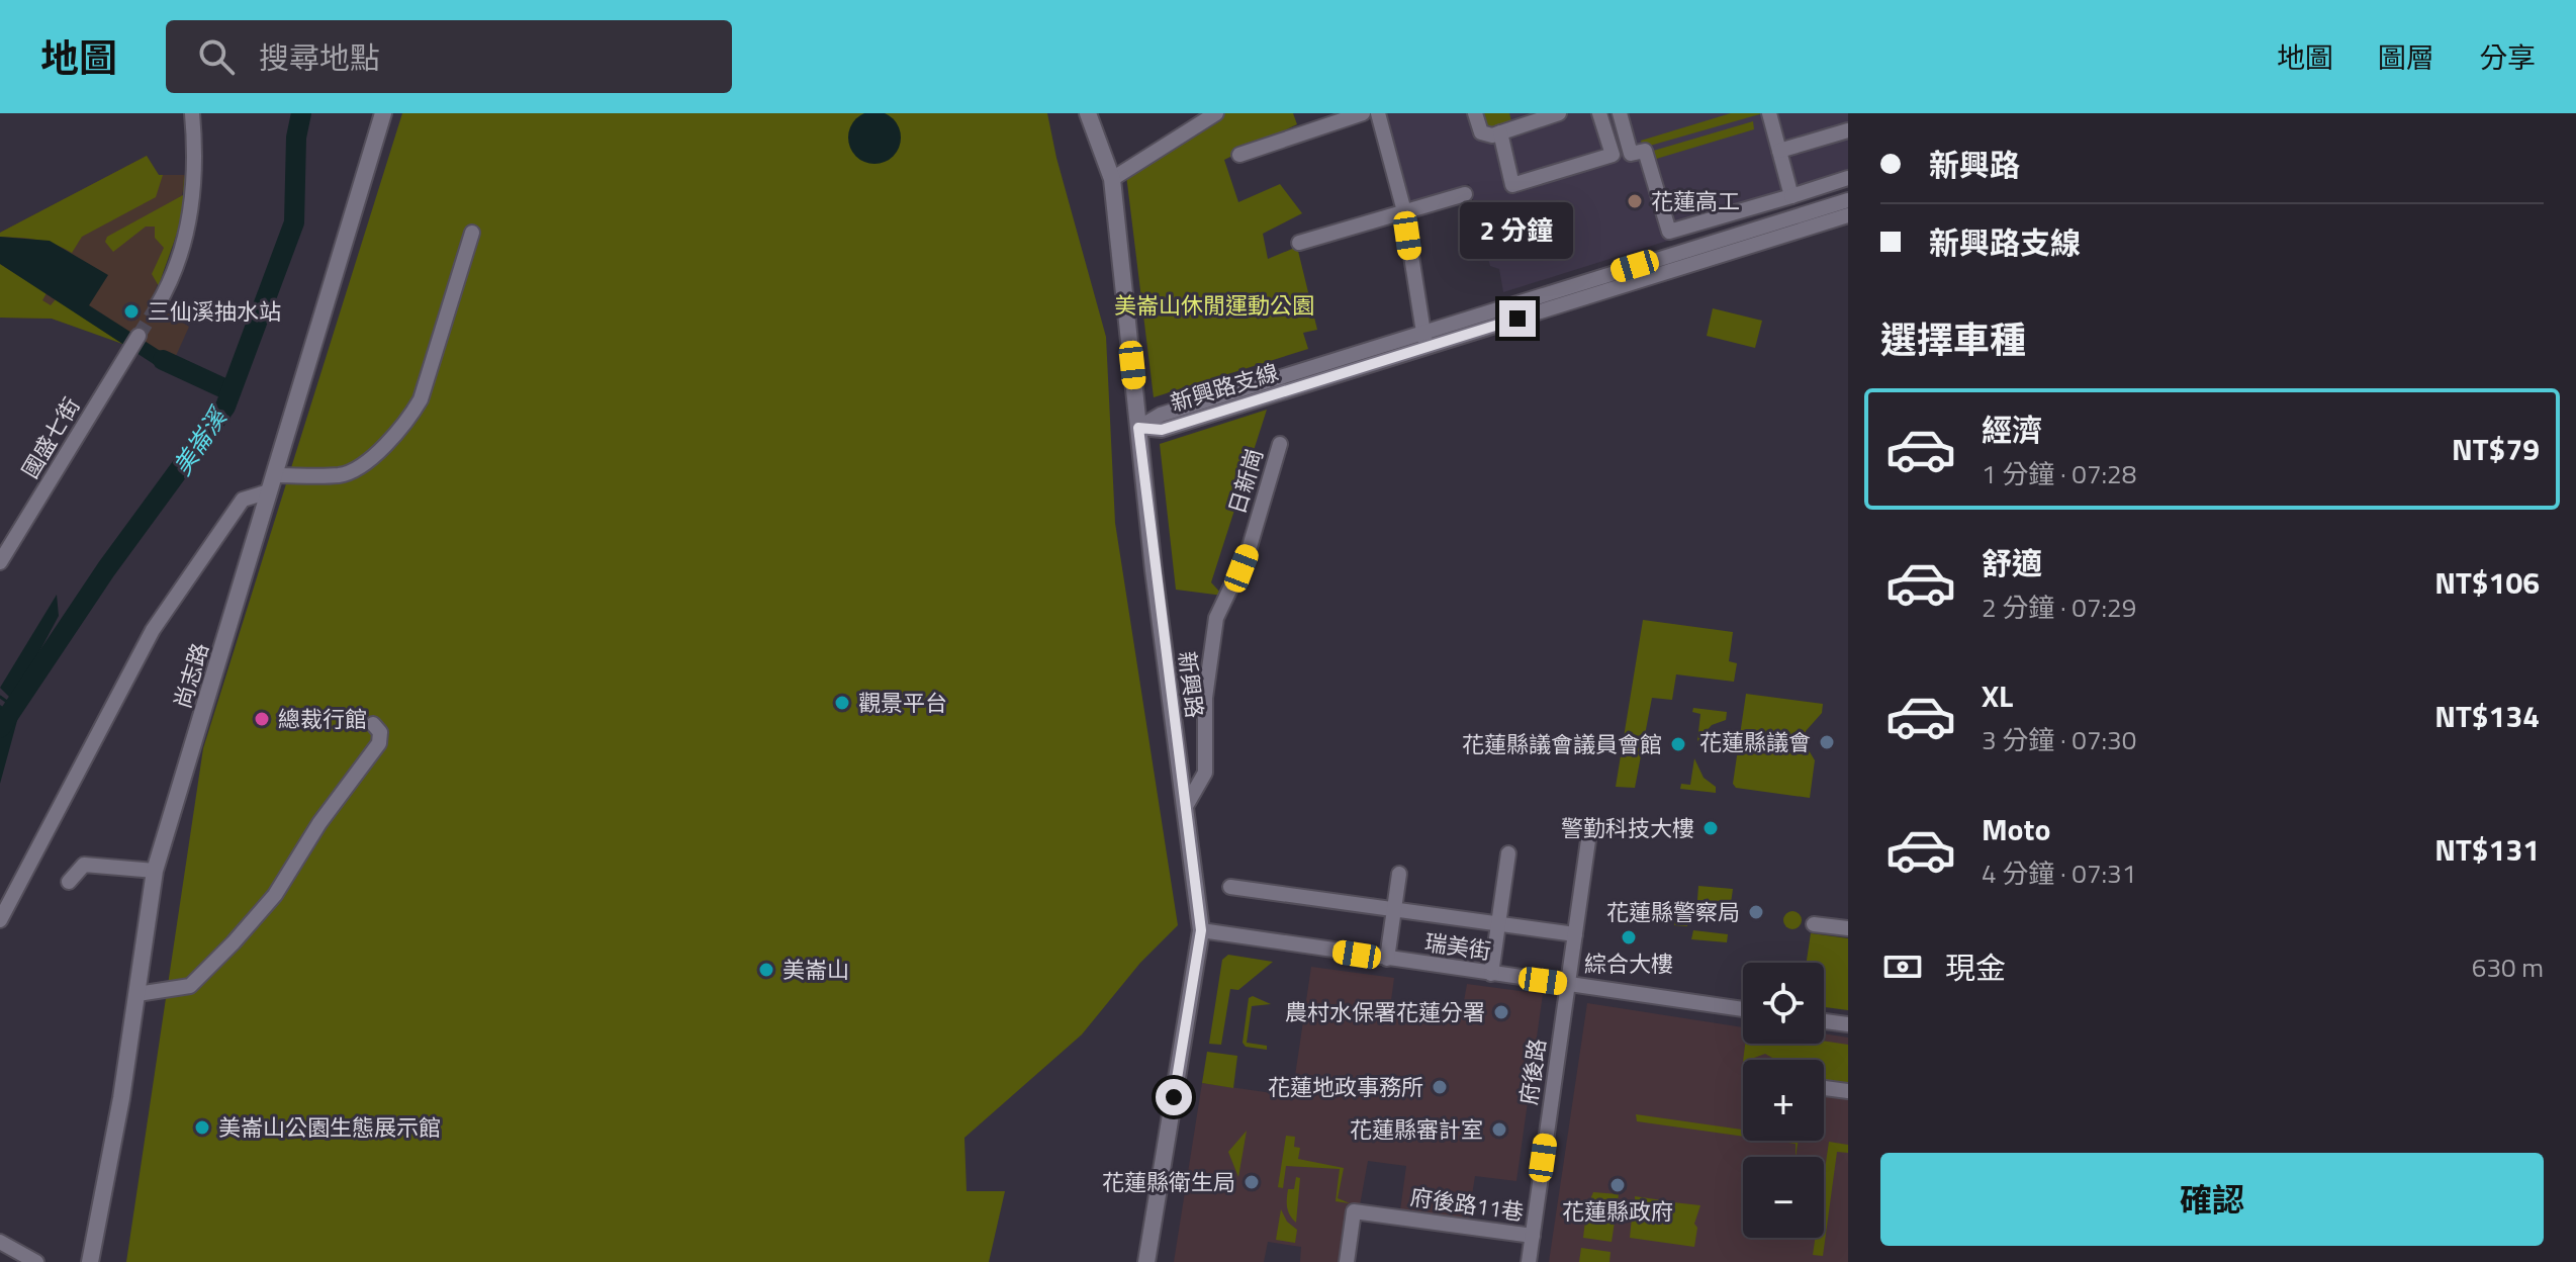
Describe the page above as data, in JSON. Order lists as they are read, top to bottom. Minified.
{"streets":{"street":["新興路支線","國盛七街","日新崗","尚志路","新興路","瑞美街","府後路","府後路11巷"]},"crossings":[["新興路支線","新興路"],["日新崗","新興路"],["新興路","瑞美街"],["瑞美街","府後路"],["府後路","府後路11巷"]],"water":["美崙溪"],"parks":["美崙山休閒運動公園"],"places":["花蓮高工","三仙溪抽水站","觀景平台","總裁行館","花蓮縣議會","花蓮縣議會議員會館","警勤科技大樓","花蓮縣警察局","綜合大樓","美崙山","農村水保署花蓮分署","花蓮地政事務所","美崙山公園生態展示館","花蓮縣審計室","花蓮縣衛生局","花蓮縣政府"],"page":{"header":"地圖","search":"搜尋地點","nav":["地圖","圖層","分享"],"banner":["新興路","新興路支線"],"bubble":"2 分鐘","heading":"選擇車種","list":[{"name":"經濟","note":"1 分鐘 · 07:28","value":"NT$79"},{"name":"舒適","note":"2 分鐘 · 07:29","value":"NT$106"},{"name":"XL","note":"3 分鐘 · 07:30","value":"NT$134"},{"name":"Moto","note":"4 分鐘 · 07:31","value":"NT$131"}],"pay":["現金","630 m"],"map_buttons":["+","−"],"buttons":"確認"}}
